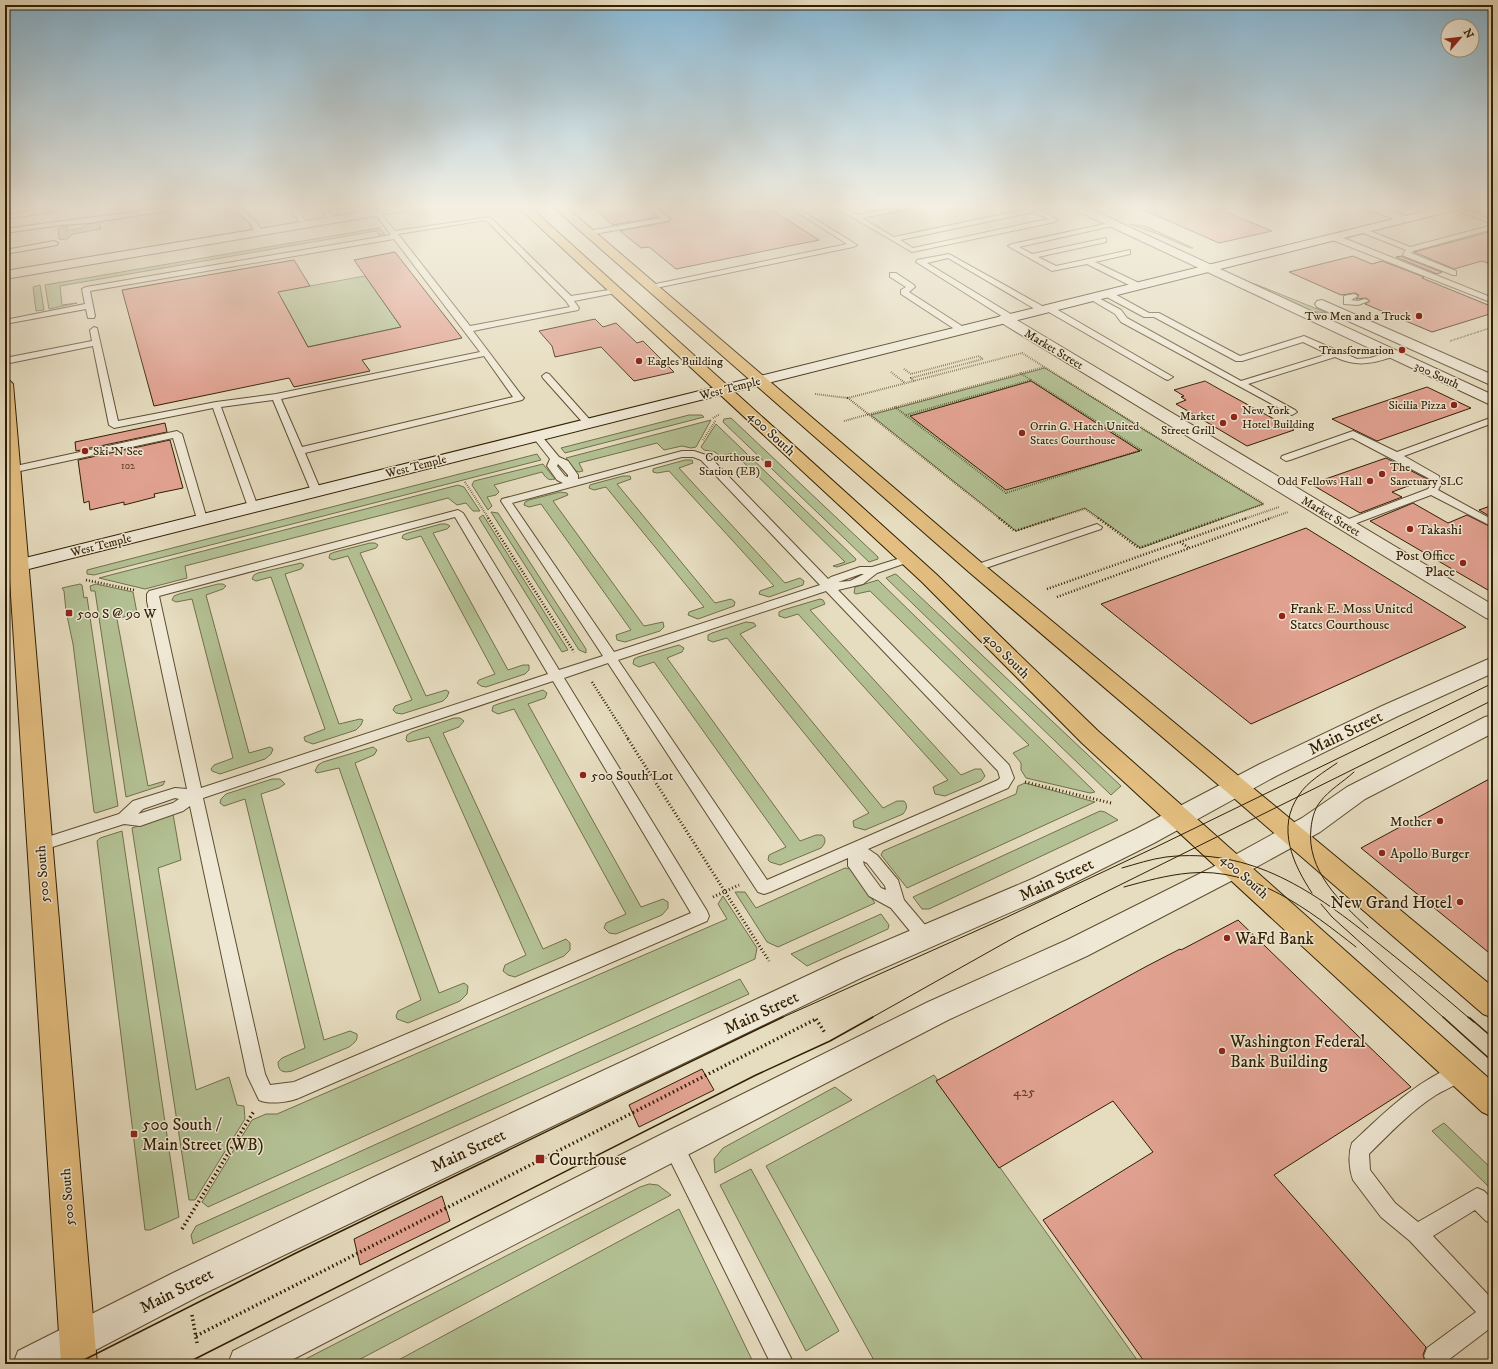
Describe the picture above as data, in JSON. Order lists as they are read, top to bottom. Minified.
{"streets":{"main road":["400 South","500 South"],"street":["Market Street","300 South","West Temple","Main Street"]},"crossings":[["Market Street","West Temple"],["West Temple","400 South"],["West Temple","500 South"],["400 South","Main Street"],["Main Street","500 South"]],"places":{"other":["Two Men and a Truck","Transformation","Eagles Building","Sicilia Pizza","New York Hotel Building","Market Street Grill","Orrin G. Hatch United States Courthouse","Ski 'N See","The Sanctuary SLC","Odd Fellows Hall","Takashi","Post Office Place","Frank E. Moss United States Courthouse","500 South Lot","Mother","Apollo Burger","New Grand Hotel","WaFd Bank","Washington Federal Bank Building"],"transit":["Courthouse Station (EB)","500 S @ 90 W","500 South / Main Street (WB)","Courthouse"]},"house_numbers":["102","425"],"north":"top right"}
